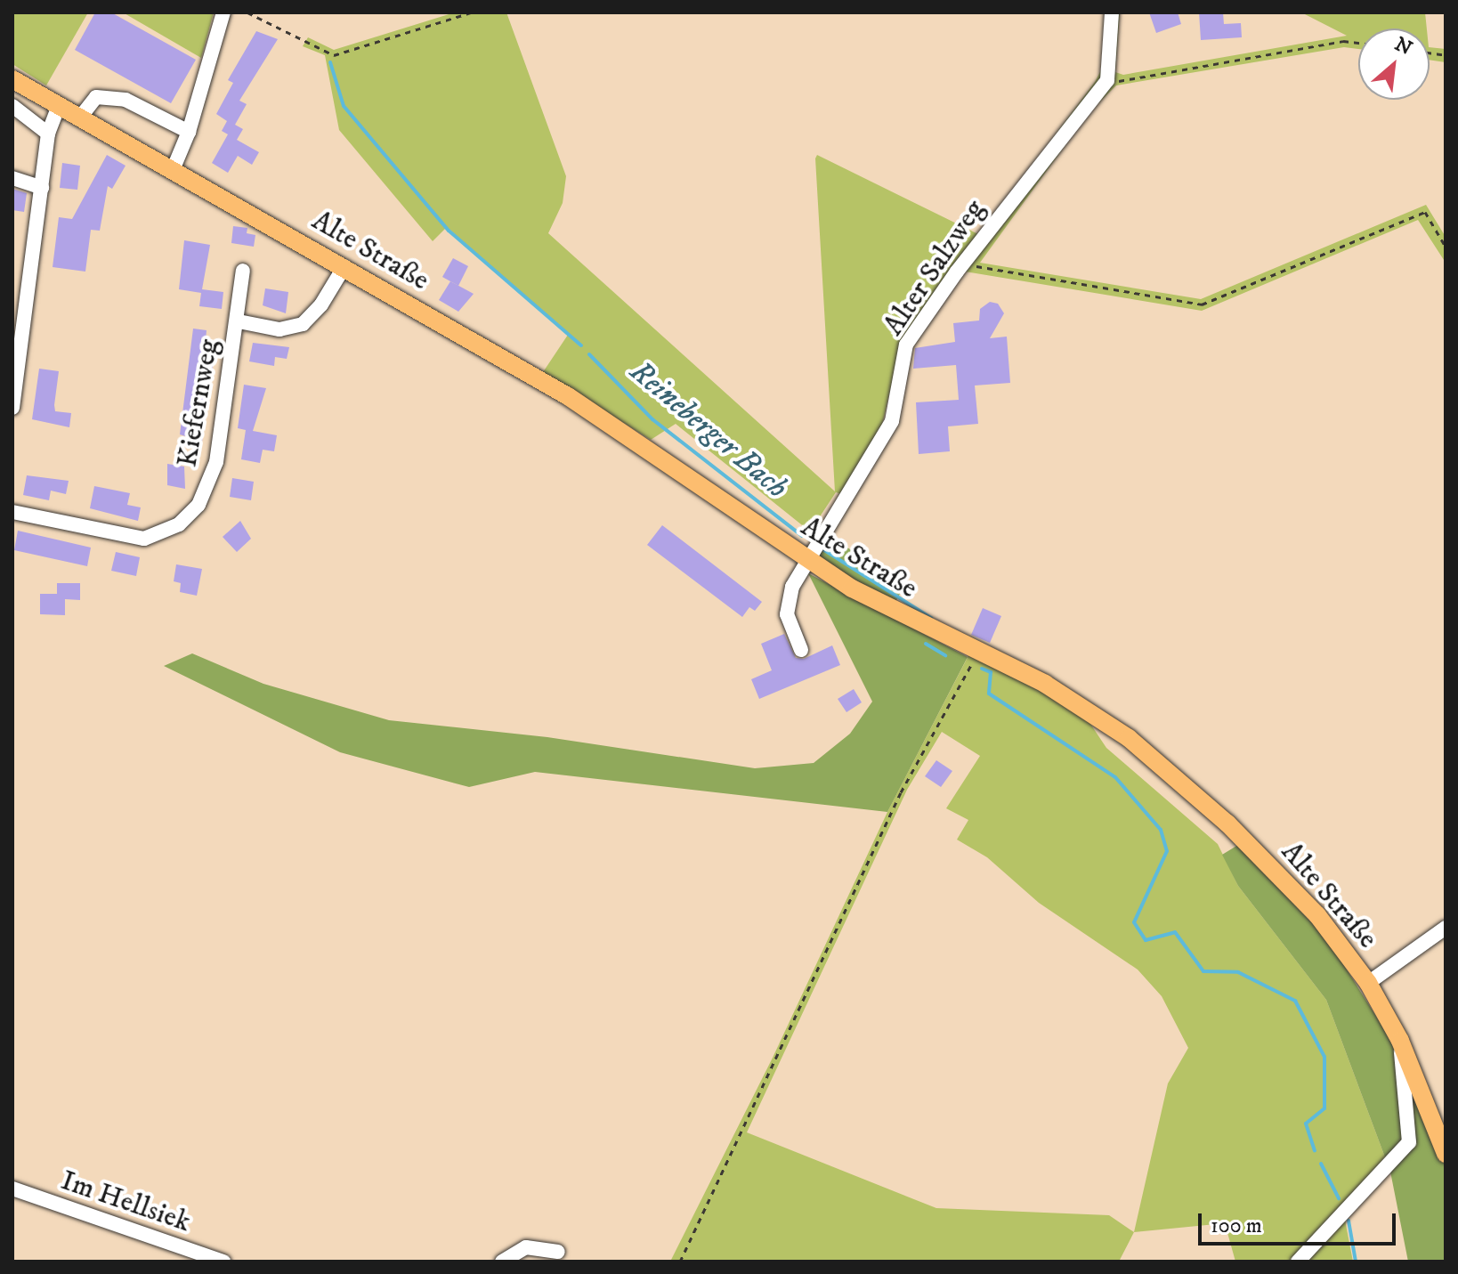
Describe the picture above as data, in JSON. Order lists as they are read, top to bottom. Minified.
{"streets":{"main road":["Alte Straße"],"street":["Alter Salzweg","Kiefernweg","Im Hellsiek"]},"crossings":[["Alte Straße","Alter Salzweg"],["Alte Straße","Kiefernweg"]],"water":["Reineberger Bach"],"scale_bar":"100 m","north":"top right"}
